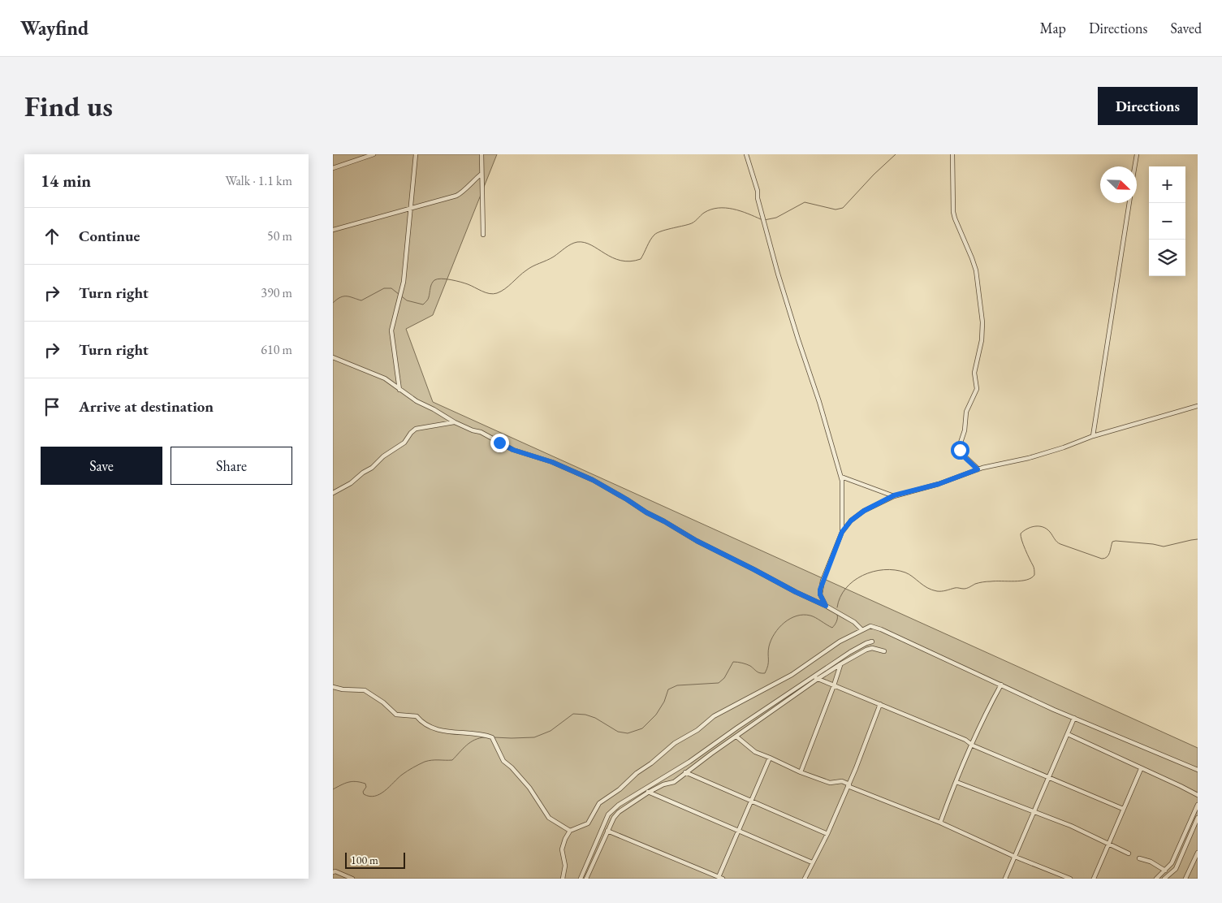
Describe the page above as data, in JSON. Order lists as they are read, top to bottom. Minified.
{"scale_bar":"100 m","north":"bottom right","page":{"header":"Wayfind","nav":["Map","Directions","Saved"],"buttons":["Directions",["Save","Share"]],"title":"Find us","heading":["14 min","Walk · 1.1 km"],"map_buttons":["+","−"],"list":[["Continue","50 m"],["Turn right","390 m"],["Turn right","610 m"],"Arrive at destination"],"scale":"100 m"}}
